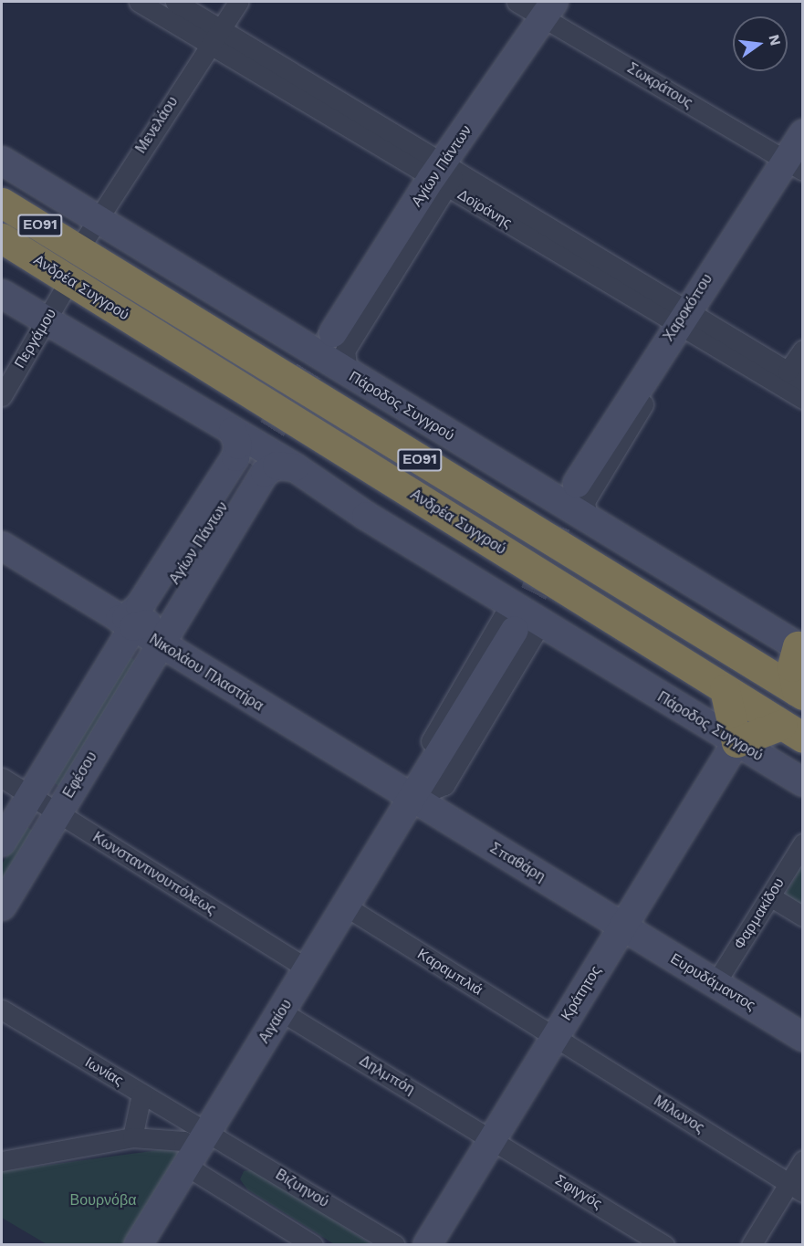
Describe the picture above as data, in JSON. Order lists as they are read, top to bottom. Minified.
{"streets":{"highway":["ΕΟ91","Ανδρέα Συγγρού"],"street":["Σωκράτους","Μενελάου","Αγίων Πάντων","Δοϊράνης","Χαροκόπου","Περγάμου","Πάροδος Συγγρού","Νικολάου Πλαστήρα","Εφέσου","Σπαθάρη","Κωνσταντινουπόλεως","Φαρμακίδου","Καραμπλιά","Ευρυδάμαντος","Κράτητος","Αιγαίου","Ιωνίας","Δηλμπόη","Μίλωνος","Βιζυηνού","Σφιγγός"]},"crossings":[["Σωκράτους","Αγίων Πάντων"],["Σωκράτους","Χαροκόπου"],["Μενελάου","Δοϊράνης"],["Μενελάου","Ανδρέα Συγγρού"],["Μενελάου","Πάροδος Συγγρού"],["Αγίων Πάντων","Δοϊράνης"],["Αγίων Πάντων","Πάροδος Συγγρού"],["Αγίων Πάντων","Νικολάου Πλαστήρα"],["Αγίων Πάντων","Εφέσου"],["Δοϊράνης","Χαροκόπου"],["Ανδρέα Συγγρού","Περγάμου"],["Χαροκόπου","Πάροδος Συγγρού"],["Περγάμου","Πάροδος Συγγρού"],["Πάροδος Συγγρού","Εφέσου"],["Πάροδος Συγγρού","Κράτητος"],["Πάροδος Συγγρού","Αιγαίου"],["Νικολάου Πλαστήρα","Εφέσου"],["Νικολάου Πλαστήρα","Σπαθάρη"],["Νικολάου Πλαστήρα","Αιγαίου"],["Εφέσου","Κωνσταντινουπόλεως"],["Σπαθάρη","Ευρυδάμαντος"],["Σπαθάρη","Κράτητος"],["Σπαθάρη","Αιγαίου"],["Κωνσταντινουπόλεως","Αιγαίου"],["Φαρμακίδου","Ευρυδάμαντος"],["Καραμπλιά","Κράτητος"],["Καραμπλιά","Αιγαίου"],["Καραμπλιά","Μίλωνος"],["Ευρυδάμαντος","Κράτητος"],["Κράτητος","Δηλμπόη"],["Κράτητος","Μίλωνος"],["Κράτητος","Σφιγγός"],["Αιγαίου","Ιωνίας"],["Αιγαίου","Δηλμπόη"],["Αιγαίου","Βιζυηνού"],["Ιωνίας","Βιζυηνού"],["Δηλμπόη","Σφιγγός"]],"parks":["Βουρνόβα"],"north":"right"}
